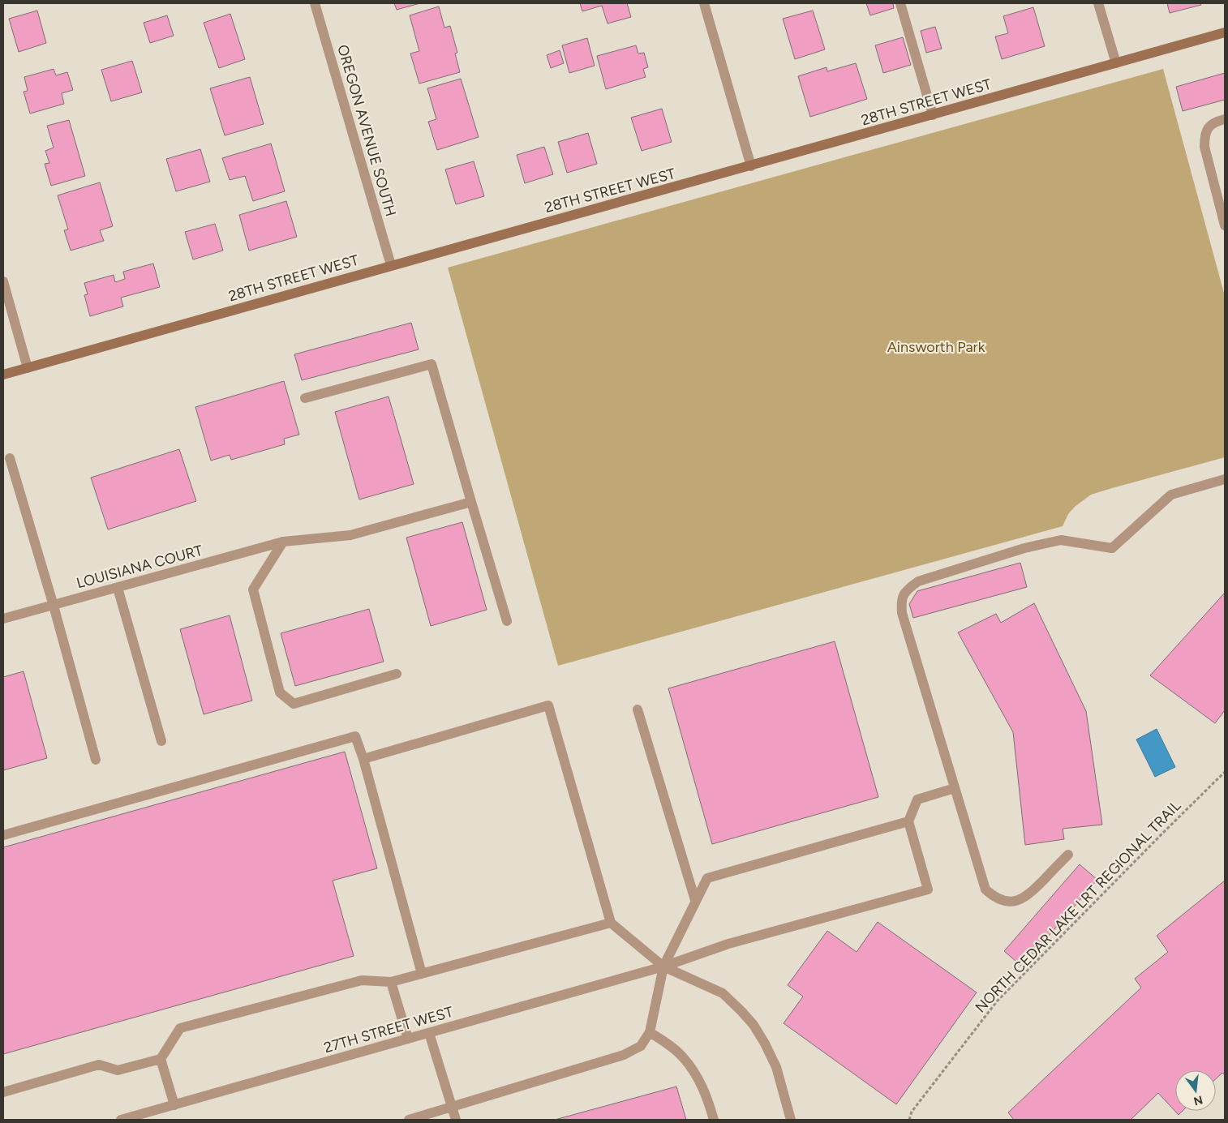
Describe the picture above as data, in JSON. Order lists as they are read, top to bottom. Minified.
{"streets":{"street":["28TH STREET WEST","OREGON AVENUE SOUTH","LOUISIANA COURT","27TH STREET WEST"],"path":["NORTH CEDAR LAKE LRT REGIONAL TRAIL"]},"crossings":[["28TH STREET WEST","OREGON AVENUE SOUTH"]],"parks":["Ainsworth Park"],"north":"bottom"}
